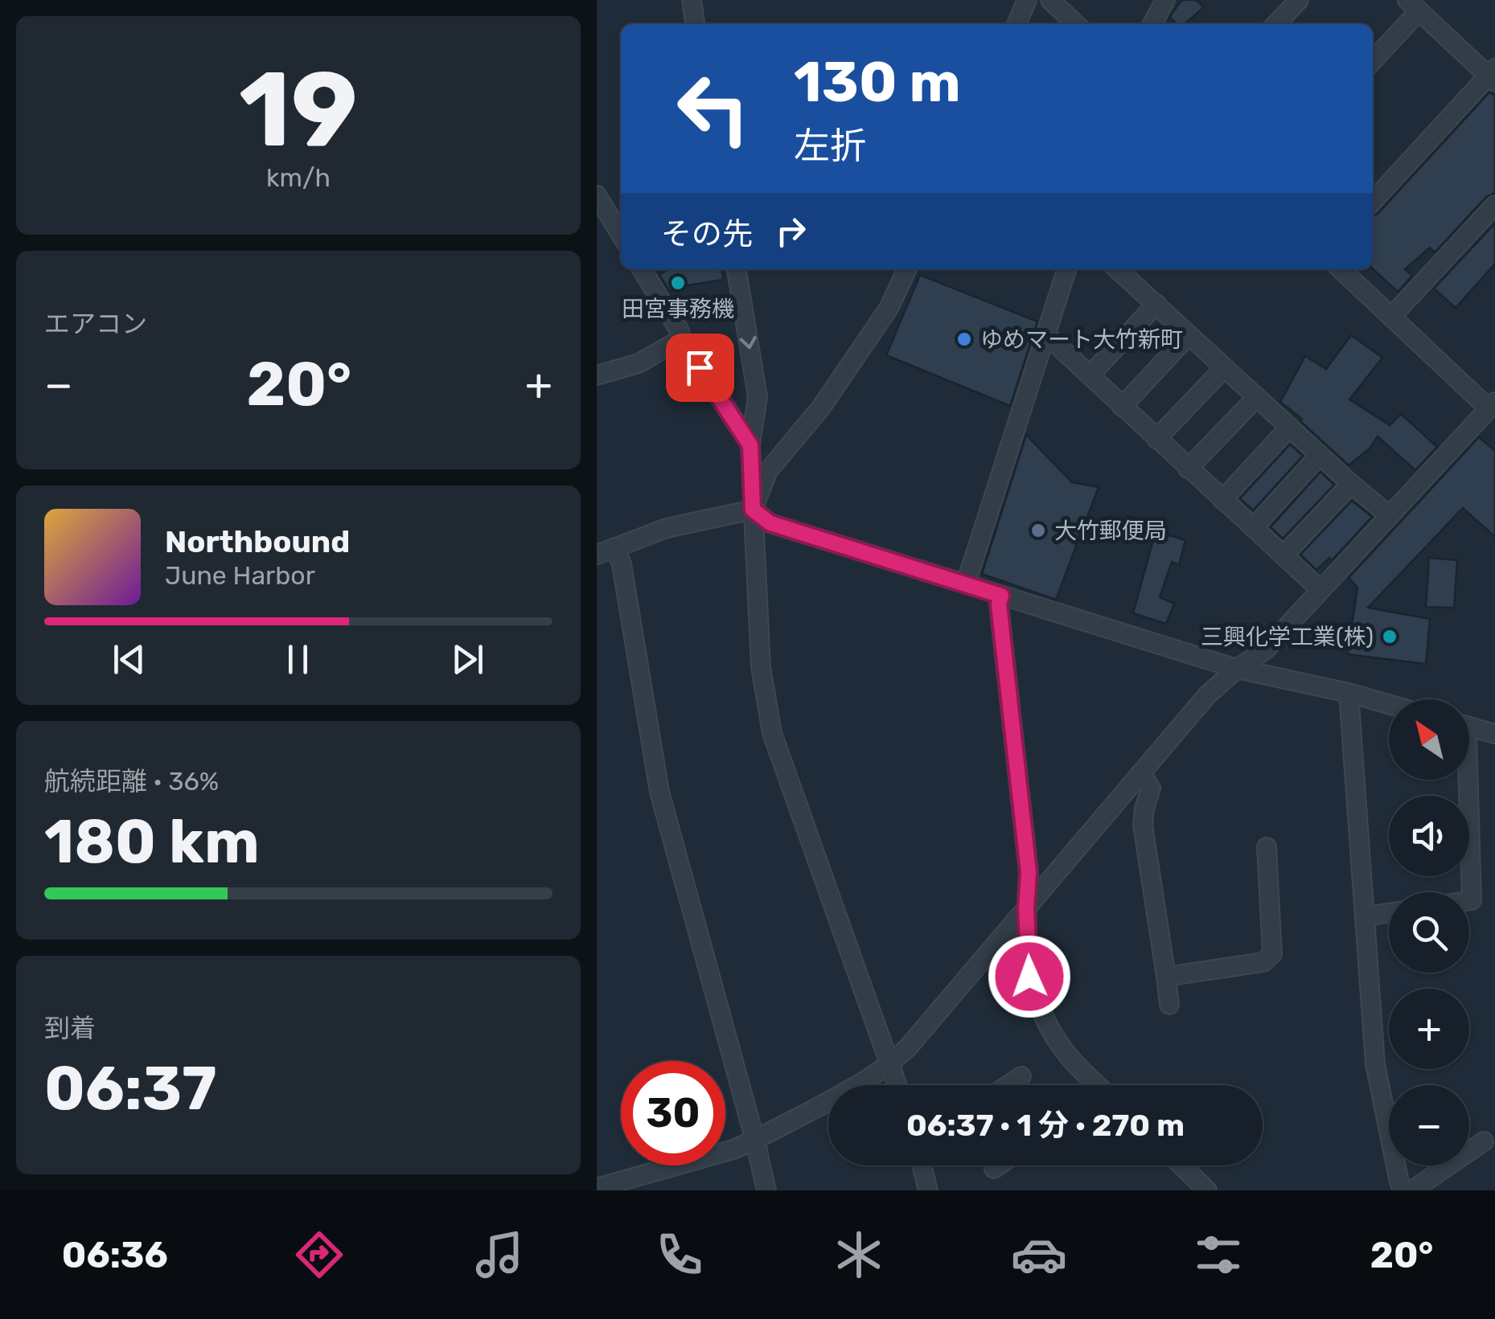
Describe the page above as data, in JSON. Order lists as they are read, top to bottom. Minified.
{"places":["田宮事務機","ゆめマート大竹新町","大竹郵便局","三興化学工業(株)"],"north":"top left","page":{"tile":[["19","km/h"],"エアコン",["航続距離 · 36%","180 km"],["到着","06:37"]],"turn":["130 m","左折"],"then":"その先","heat":["−","20°","+"],"song":["Northbound","June Harbor"],"map_buttons":["+","−"],"limit":"30","trip":"06:37 · 1 分 · 270 m","tabs":["06:36","20°"]}}
